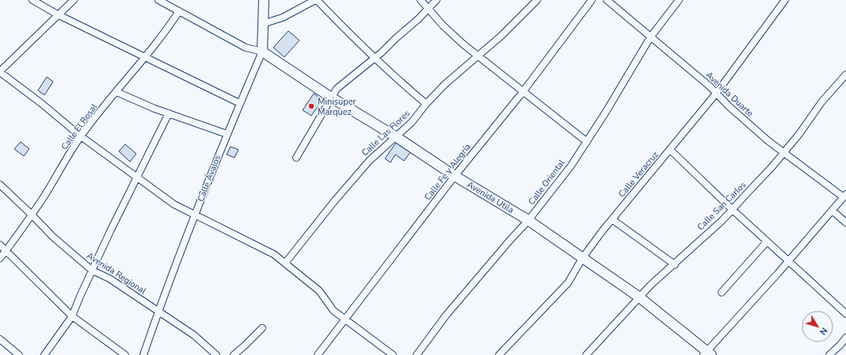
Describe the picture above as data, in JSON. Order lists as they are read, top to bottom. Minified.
{"streets":{"street":["Avenida Duarte","Calle El Rosal","Calle Las Flores","Calle Fe y Alegría","Calle Veracruz","Calle Ávalos","Calle Oriental","Avenida Utila","Calle San Carlos","Avenida Regional"]},"crossings":[["Avenida Duarte","Calle Veracruz"],["Avenida Duarte","Calle Oriental"],["Avenida Duarte","Calle San Carlos"],["Calle El Rosal","Avenida Regional"],["Calle Las Flores","Avenida Utila"],["Calle Fe y Alegría","Avenida Utila"],["Calle Veracruz","Avenida Utila"],["Calle Ávalos","Avenida Utila"],["Calle Ávalos","Avenida Regional"],["Calle Oriental","Avenida Utila"],["Avenida Utila","Calle San Carlos"]],"places":["Minisuper Marquez"],"north":"bottom right"}
